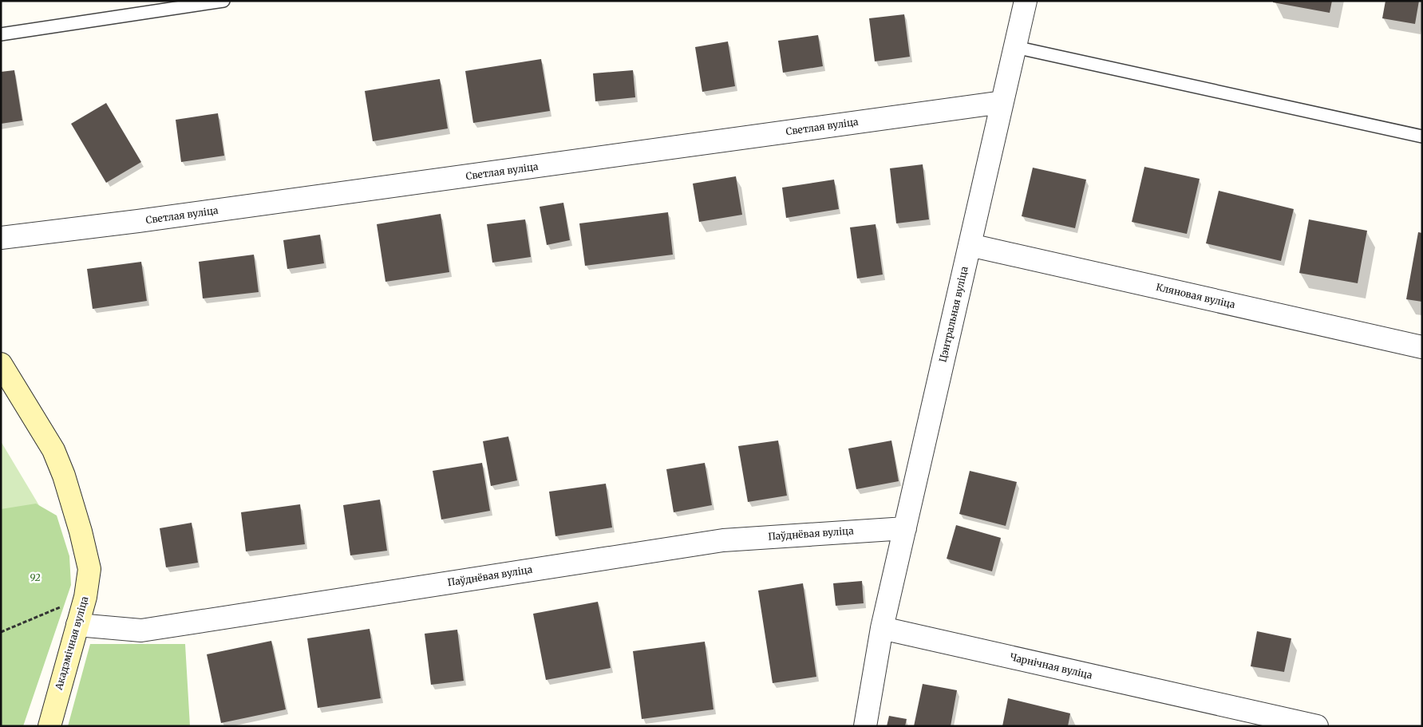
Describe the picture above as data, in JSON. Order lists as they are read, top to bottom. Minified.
{"streets":{"street":["Светлая вуліца","Кляновая вуліца","Цэнтральная вуліца","Паўднёвая вуліца","Акадэмічная вуліца","Чарнічная вуліца"]},"crossings":[["Светлая вуліца","Цэнтральная вуліца"],["Кляновая вуліца","Цэнтральная вуліца"],["Цэнтральная вуліца","Паўднёвая вуліца"],["Цэнтральная вуліца","Чарнічная вуліца"],["Паўднёвая вуліца","Акадэмічная вуліца"]],"parks":["92"]}
